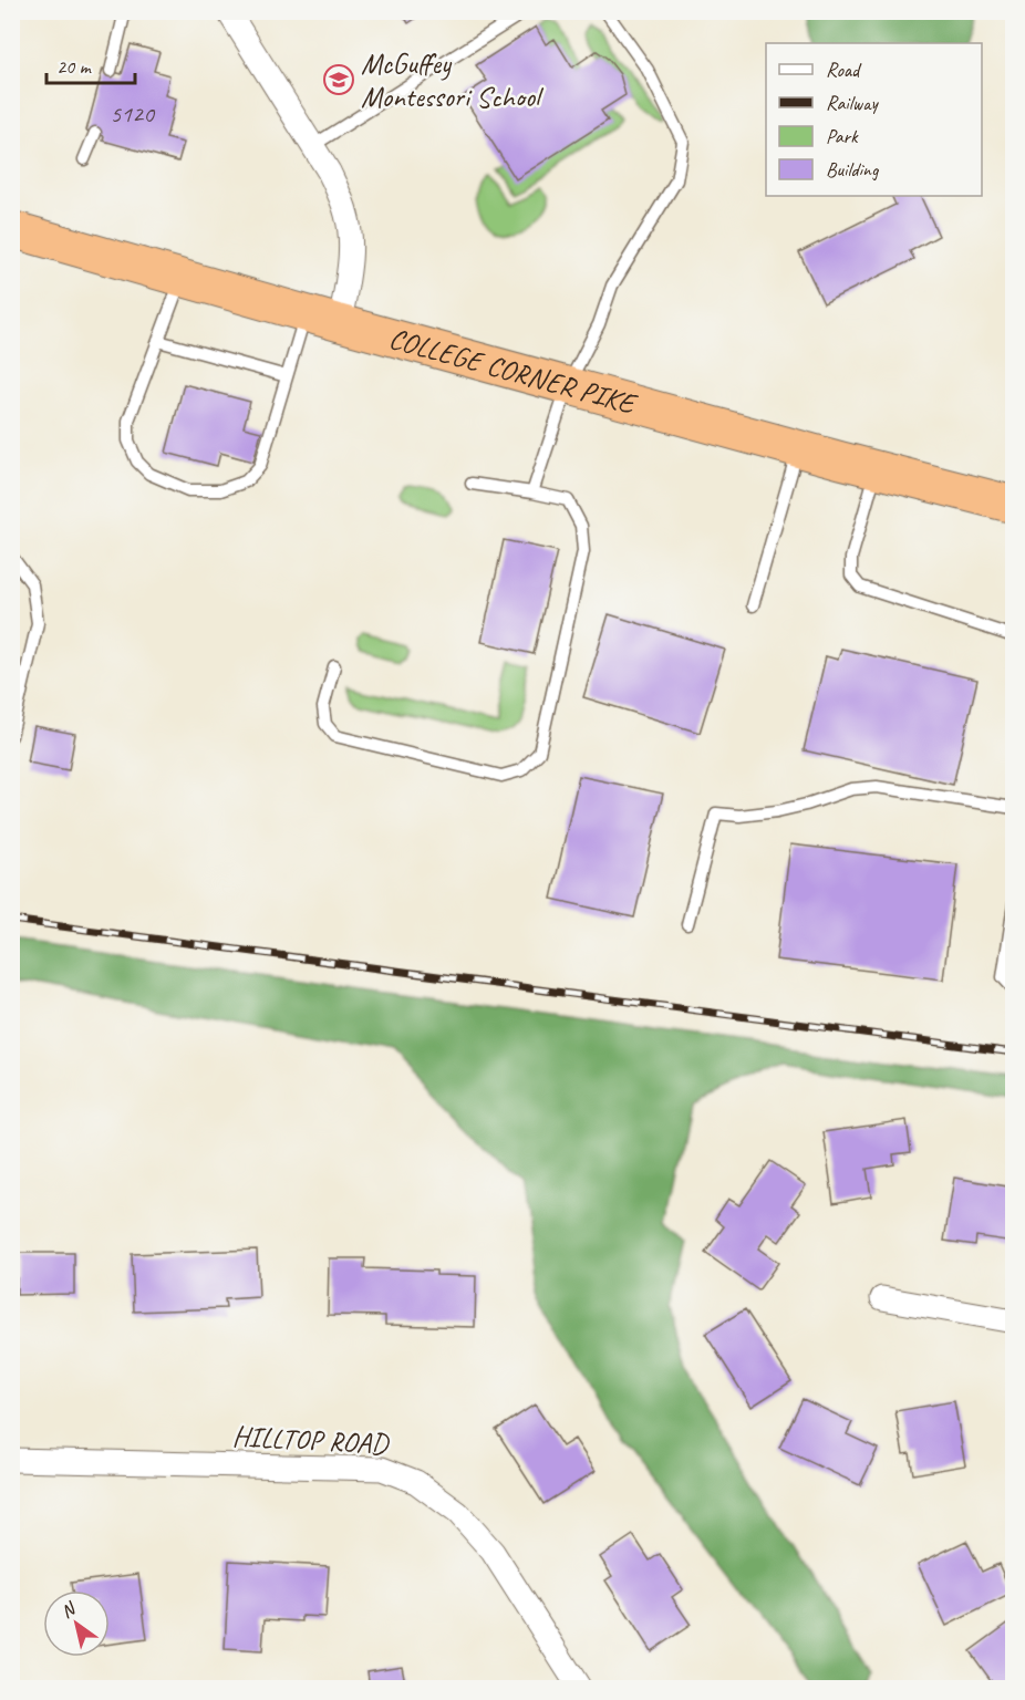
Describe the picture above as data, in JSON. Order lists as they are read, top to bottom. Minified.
{"streets":{"highway":["COLLEGE CORNER PIKE"],"street":["HILLTOP ROAD"]},"places":{"school or university":["McGuffey Montessori School"]},"house_numbers":["5120"],"legend":["Road","Railway","Park","Building"],"scale_bar":"20 m","north":"top left"}
